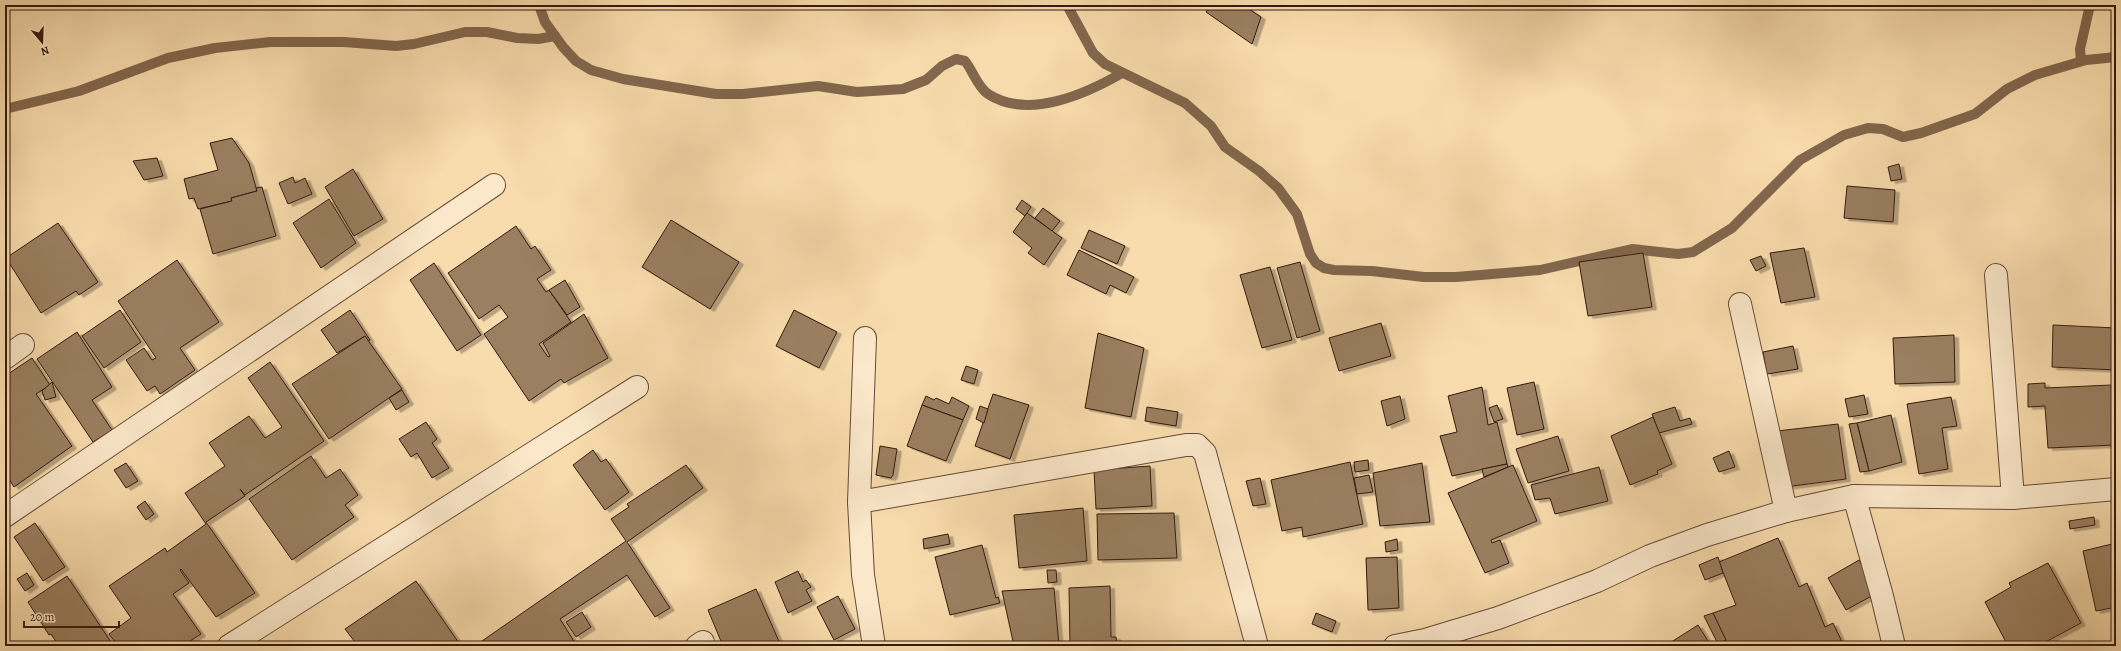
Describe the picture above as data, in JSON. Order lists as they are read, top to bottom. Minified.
{"scale_bar":"20 m","north":"bottom"}
